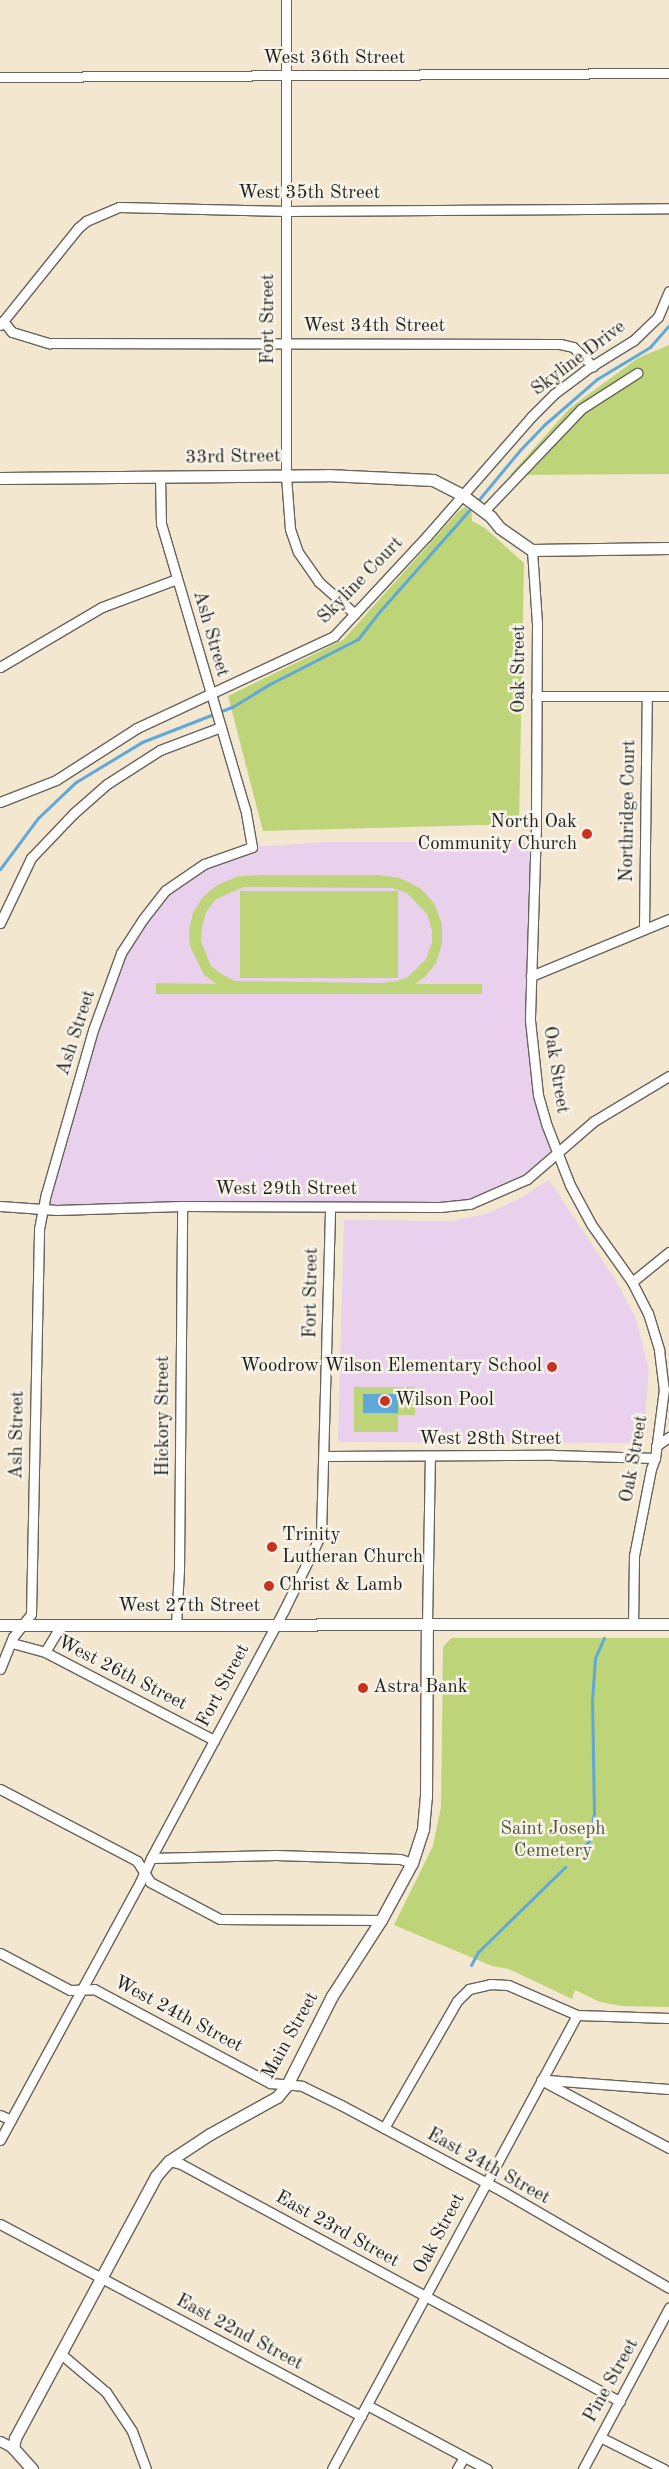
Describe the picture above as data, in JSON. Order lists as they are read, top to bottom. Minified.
{"streets":{"street":["West 36th Street","West 35th Street","Fort Street","West 34th Street","Skyline Drive","33rd Street","Skyline Court","Ash Street","Oak Street","Northridge Court","West 29th Street","Hickory Street","West 28th Street","West 27th Street","West 26th Street","West 24th Street","Main Street","East 24th Street","East 23rd Street","East 22nd Street","Pine Street"]},"crossings":[["West 36th Street","Fort Street"],["West 35th Street","Fort Street"],["West 35th Street","West 34th Street"],["Fort Street","West 34th Street"],["Fort Street","33rd Street"],["Fort Street","Skyline Court"],["Fort Street","West 29th Street"],["Fort Street","West 28th Street"],["Fort Street","West 27th Street"],["Fort Street","West 26th Street"],["Fort Street","West 24th Street"],["West 34th Street","Skyline Drive"],["Skyline Drive","33rd Street"],["Skyline Drive","Skyline Court"],["33rd Street","Skyline Court"],["33rd Street","Ash Street"],["33rd Street","Oak Street"],["Skyline Court","Ash Street"],["Ash Street","West 29th Street"],["Ash Street","West 27th Street"],["Ash Street","West 26th Street"],["Oak Street","West 29th Street"],["Oak Street","West 28th Street"],["Oak Street","West 27th Street"],["Oak Street","East 24th Street"],["Oak Street","East 23rd Street"],["Oak Street","East 22nd Street"],["West 29th Street","Hickory Street"],["Hickory Street","West 27th Street"],["West 27th Street","Main Street"],["West 24th Street","Main Street"],["West 24th Street","East 24th Street"],["Main Street","East 24th Street"],["Main Street","East 23rd Street"],["Main Street","East 22nd Street"],["East 23rd Street","Pine Street"]],"parks":["Saint Joseph Cemetery"],"places":["North Oak Community Church","Woodrow Wilson Elementary School","Wilson Pool","Trinity Lutheran Church","Christ & Lamb","Astra Bank"]}
